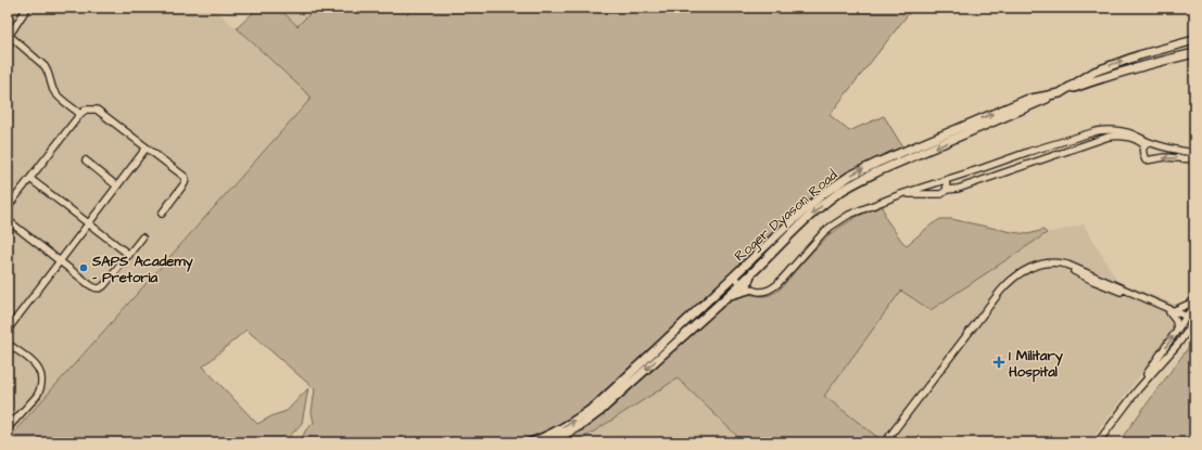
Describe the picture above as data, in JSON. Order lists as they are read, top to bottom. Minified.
{"streets":{"main road":["Roger Dyason Road"]},"places":{"other":["SAPS Academy - Pretoria"],"health":["1 Military Hospital"]}}
